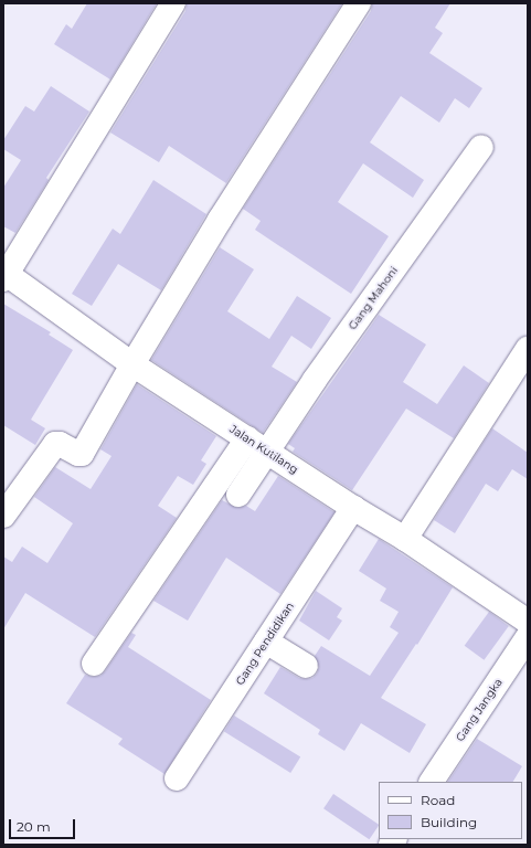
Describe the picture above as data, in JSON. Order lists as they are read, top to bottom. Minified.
{"streets":{"street":["Gang Mahoni","Jalan Kutilang","Gang Pendidikan","Gang Jangka"]},"crossings":[["Gang Mahoni","Jalan Kutilang"],["Jalan Kutilang","Gang Pendidikan"]],"legend":["Road","Building"],"scale_bar":"20 m"}
